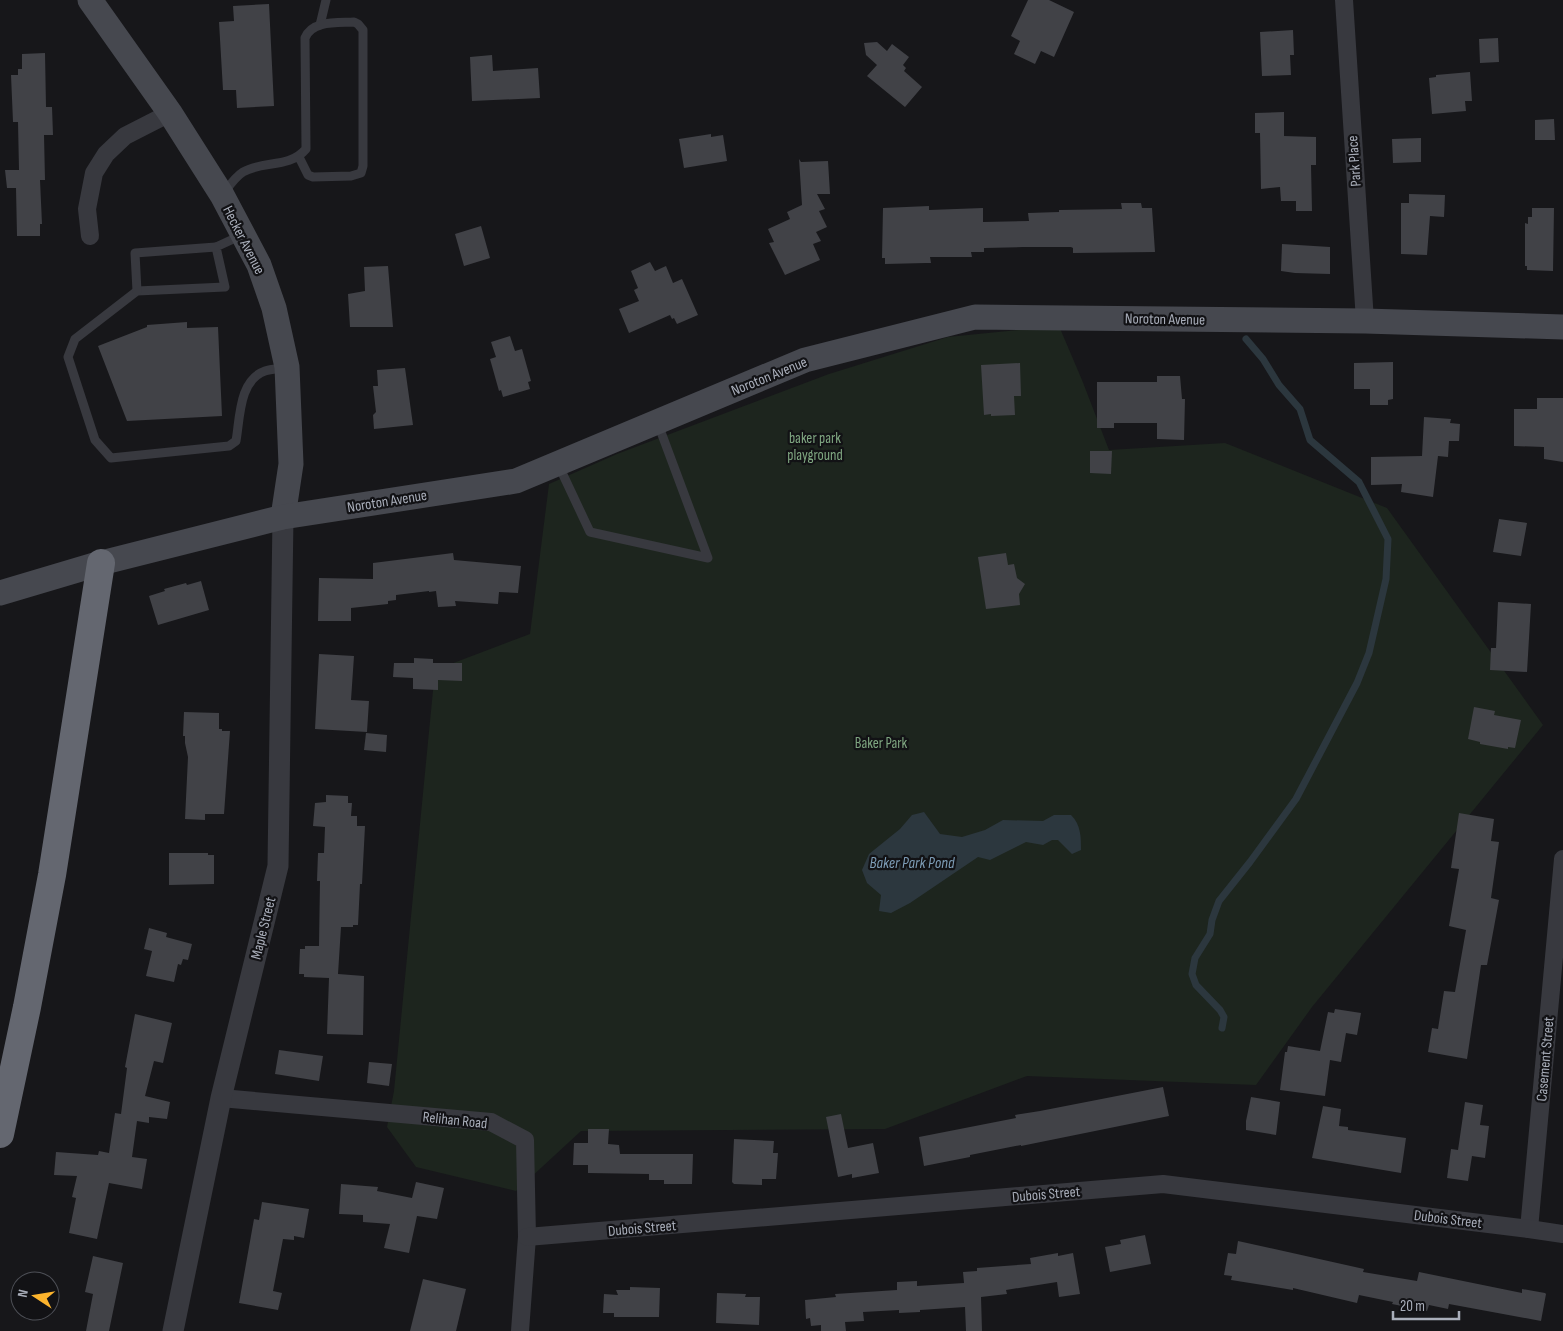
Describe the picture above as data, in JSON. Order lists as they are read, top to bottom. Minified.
{"streets":{"main road":["Hecker Avenue","Noroton Avenue"],"street":["Park Place","Maple Street","Casement Street","Relihan Road","Dubois Street"]},"crossings":[["Park Place","Noroton Avenue"],["Hecker Avenue","Noroton Avenue"],["Hecker Avenue","Maple Street"],["Noroton Avenue","Maple Street"],["Maple Street","Relihan Road"],["Casement Street","Dubois Street"],["Relihan Road","Dubois Street"]],"water":["Baker Park Pond"],"parks":["baker park playground","Baker Park"],"scale_bar":"20 m","north":"left"}
